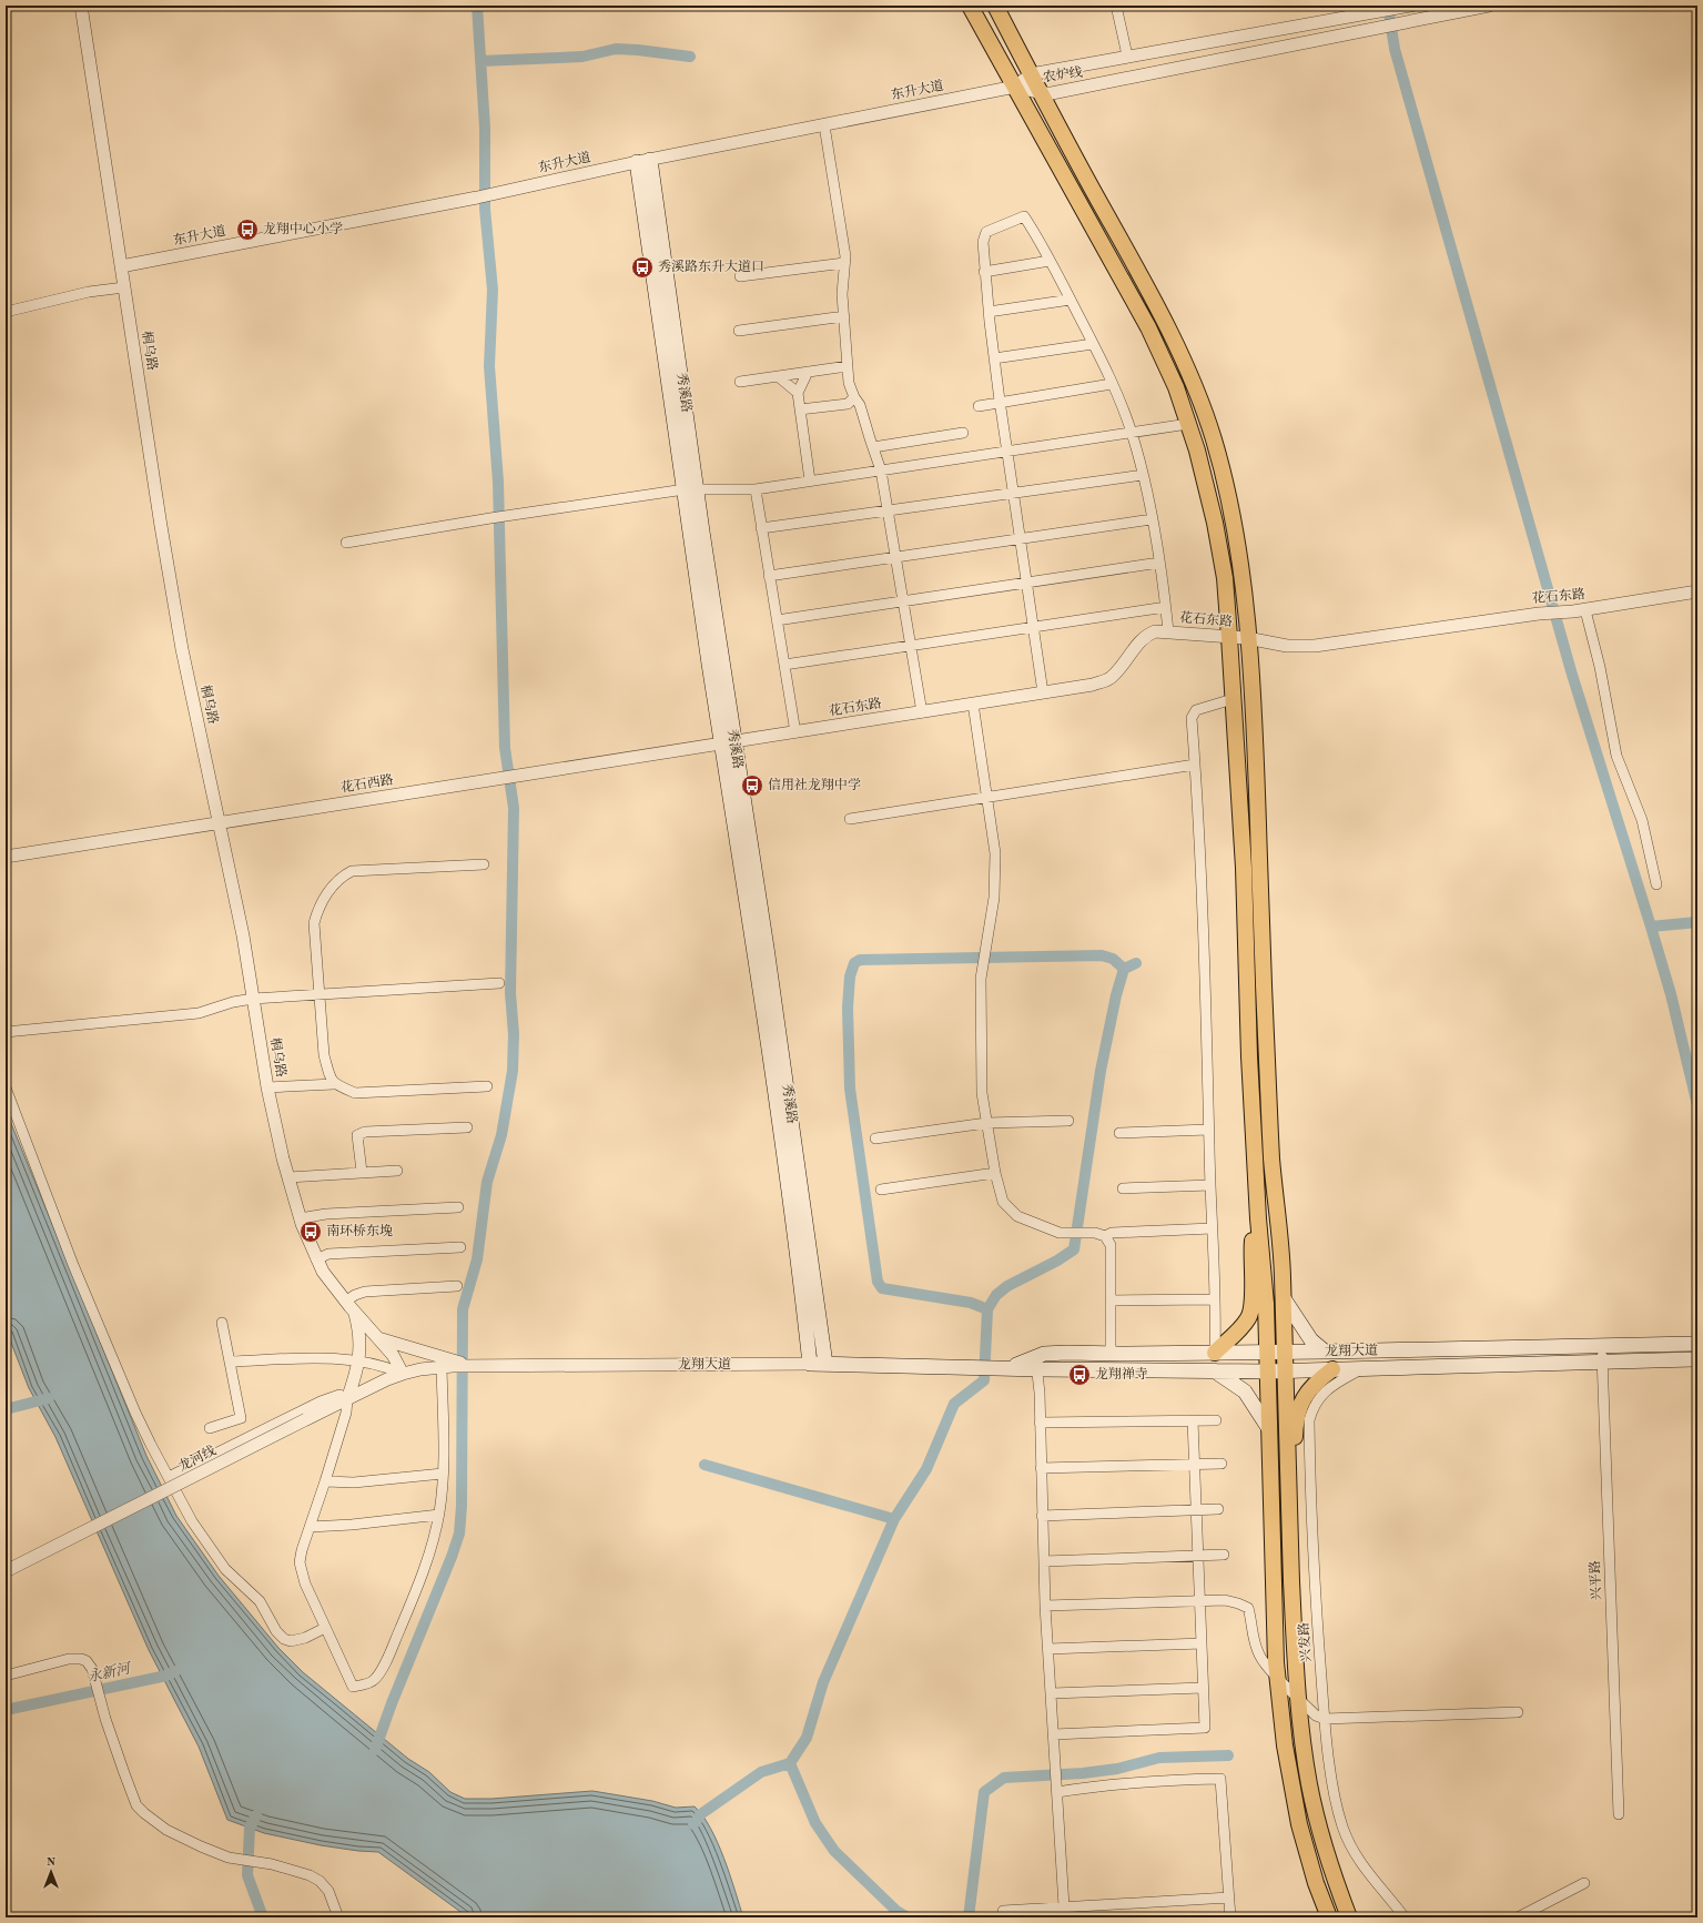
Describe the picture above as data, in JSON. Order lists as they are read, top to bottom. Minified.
{"streets":{"main road":["秀溪路","龙翔大道"],"street":["农炉线","东升大道","桐乌路","花石东路","花石西路","龙河线","兴平路","兴发路"]},"crossings":[["农炉线","东升大道"],["东升大道","桐乌路"],["东升大道","秀溪路"],["桐乌路","花石西路"],["桐乌路","龙翔大道"],["桐乌路","龙河线"],["秀溪路","花石东路"],["秀溪路","花石西路"],["秀溪路","龙翔大道"],["花石东路","花石西路"],["龙翔大道","龙河线"],["龙翔大道","兴平路"],["龙翔大道","兴发路"]],"water":["永新河"],"places":{"bus stop":["龙翔中心小学","秀溪路东升大道口","信用社龙翔中学","南环桥东堍","龙翔禅寺"]},"north":"top"}
